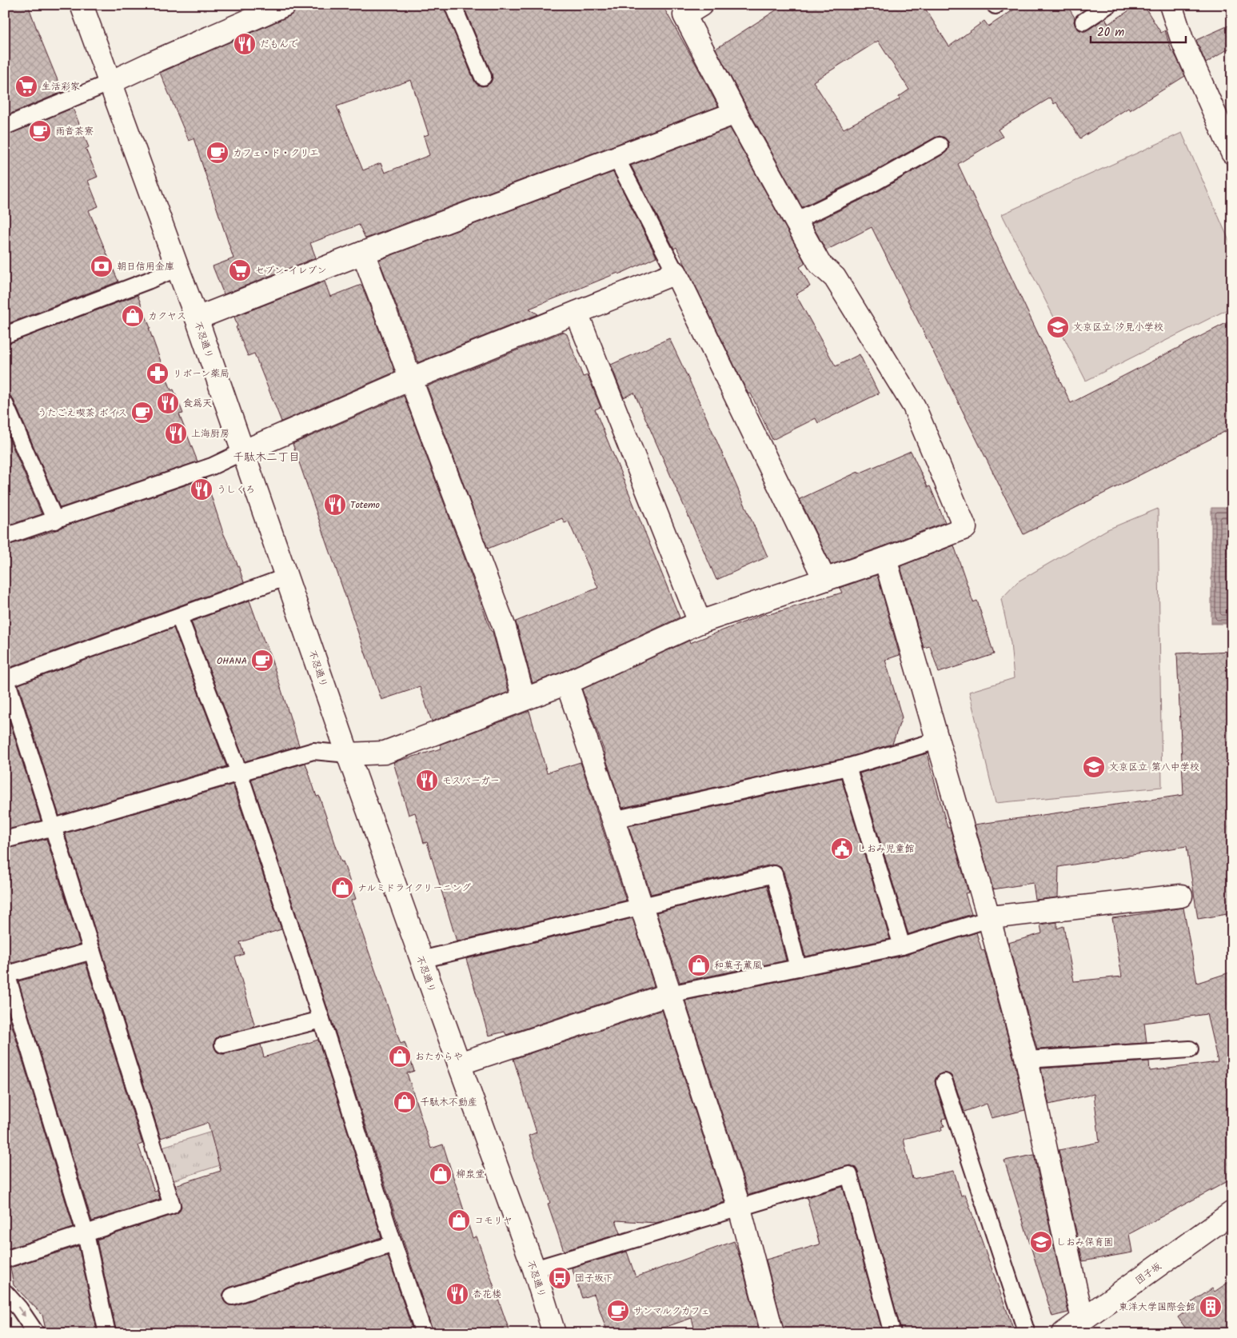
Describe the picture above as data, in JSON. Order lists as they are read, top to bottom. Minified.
{"streets":{"street":["不忍通り","団子坂"]},"districts":["千駄木二丁目"],"places":{"restaurant":["だもんで","食爲天","上海厨房","うしくろ","Totemo","モスバーガー","杏花楼"],"supermarket":["生活彩家","セブン-イレブン"],"cafe":["雨音茶寮","カフェ・ド・クリエ","うたごえ喫茶 ボイス","OHANA","サンマルクカフェ"],"bank":["朝日信用金庫"],"shop":["カクヤス","ナルミドライクリーニング","和菓子薫風","おたからや","千駄木不動産","柳泉堂","コモリヤ"],"school or university":["文京区立 汐見小学校","文京区立 第八中学校","しおみ保育園"],"pharmacy":["リボーン薬局"],"public building":["しおみ児童館"],"bus stop":["団子坂下"],"building":["東洋大学国際会館"]},"scale_bar":"20 m"}
